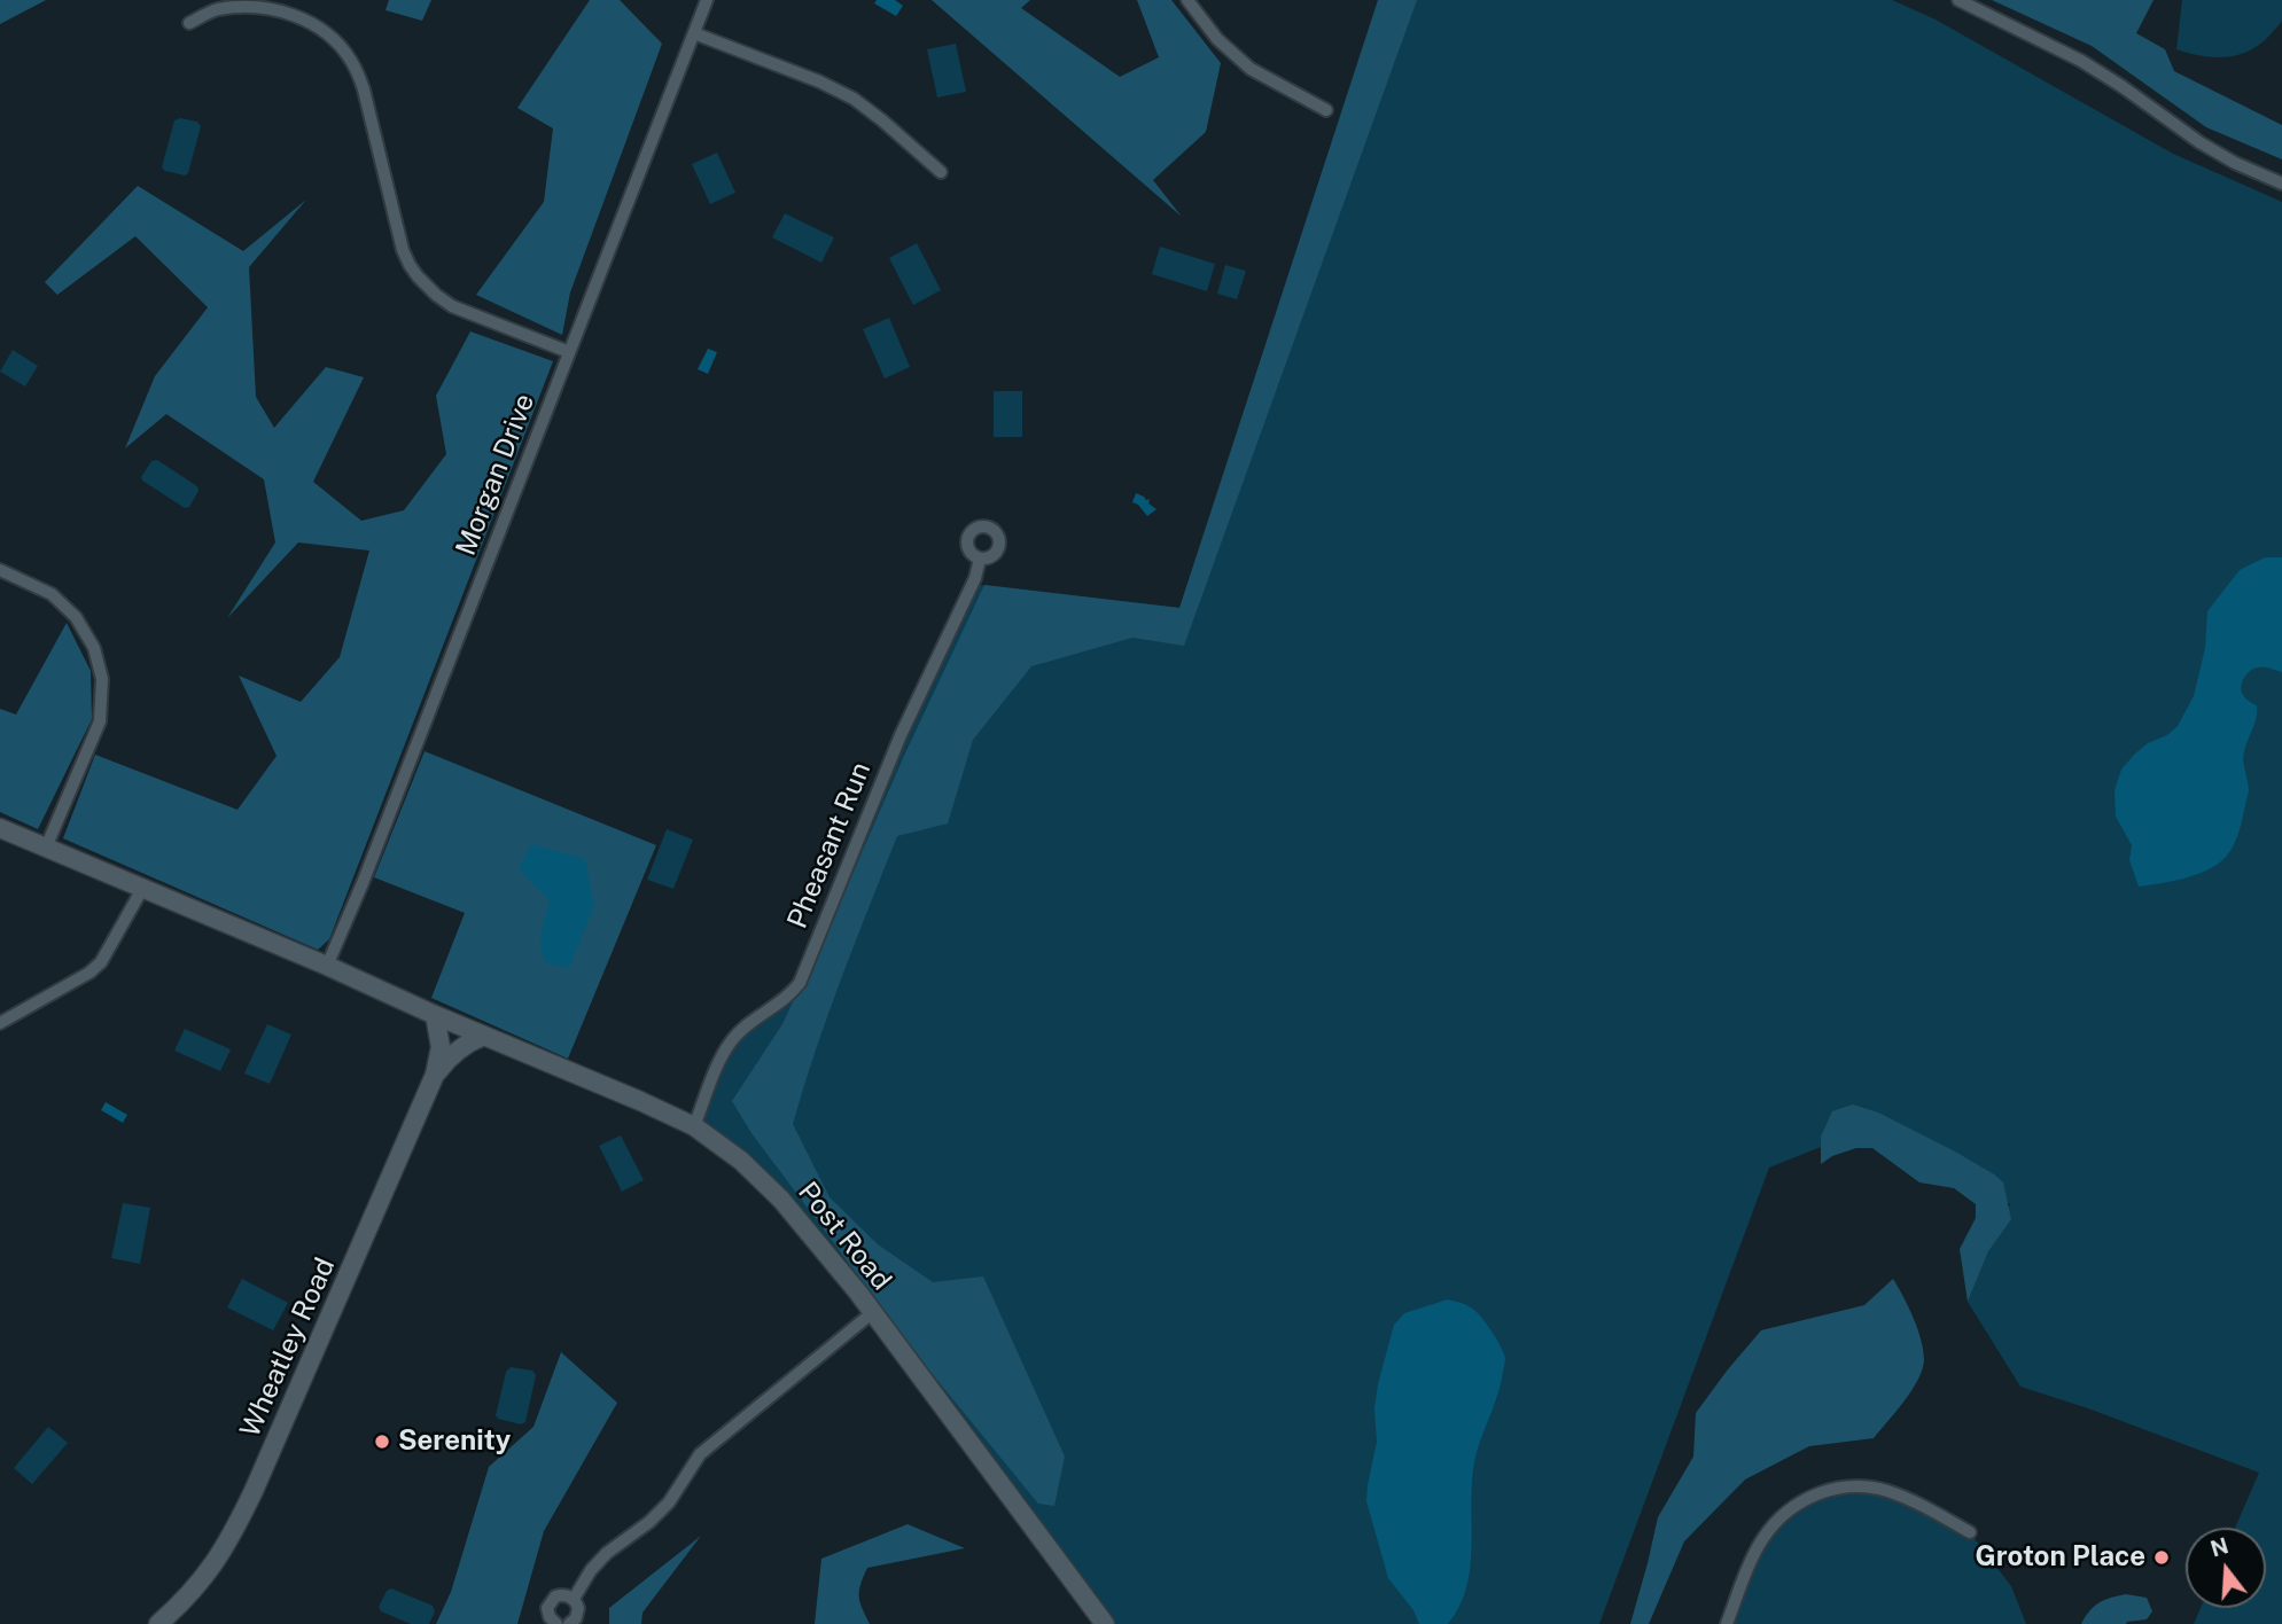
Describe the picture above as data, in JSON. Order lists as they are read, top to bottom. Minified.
{"streets":{"main road":["Post Road","Wheatley Road"],"street":["Morgan Drive","Pheasant Run"]},"crossings":[["Pheasant Run","Post Road"],["Post Road","Wheatley Road"]],"places":["Serenity","Groton Place"],"north":"top"}
